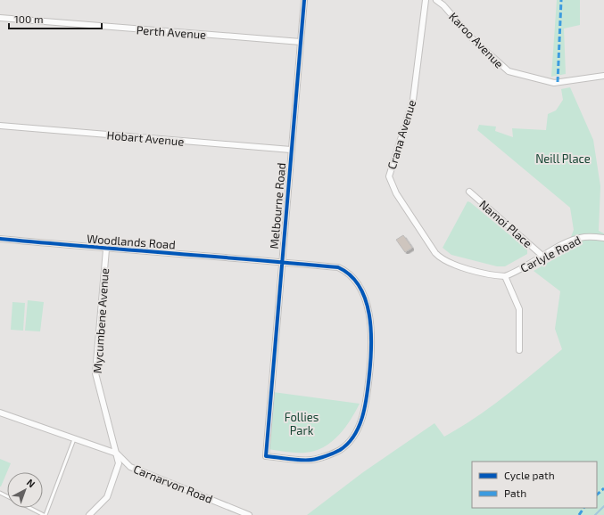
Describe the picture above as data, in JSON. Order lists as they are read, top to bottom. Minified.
{"streets":{"street":["Perth Avenue","Karoo Avenue","Crana Avenue","Hobart Avenue","Melbourne Road","Namoi Place","Woodlands Road","Carlyle Road","Mycumbene Avenue","Carnarvon Road"]},"crossings":[["Perth Avenue","Melbourne Road"],["Crana Avenue","Carlyle Road"],["Hobart Avenue","Melbourne Road"],["Melbourne Road","Woodlands Road"],["Namoi Place","Carlyle Road"],["Woodlands Road","Mycumbene Avenue"],["Mycumbene Avenue","Carnarvon Road"]],"parks":["Neill Place","Follies Park"],"legend":["Cycle path","Path"],"scale_bar":"100 m","north":"top right"}
